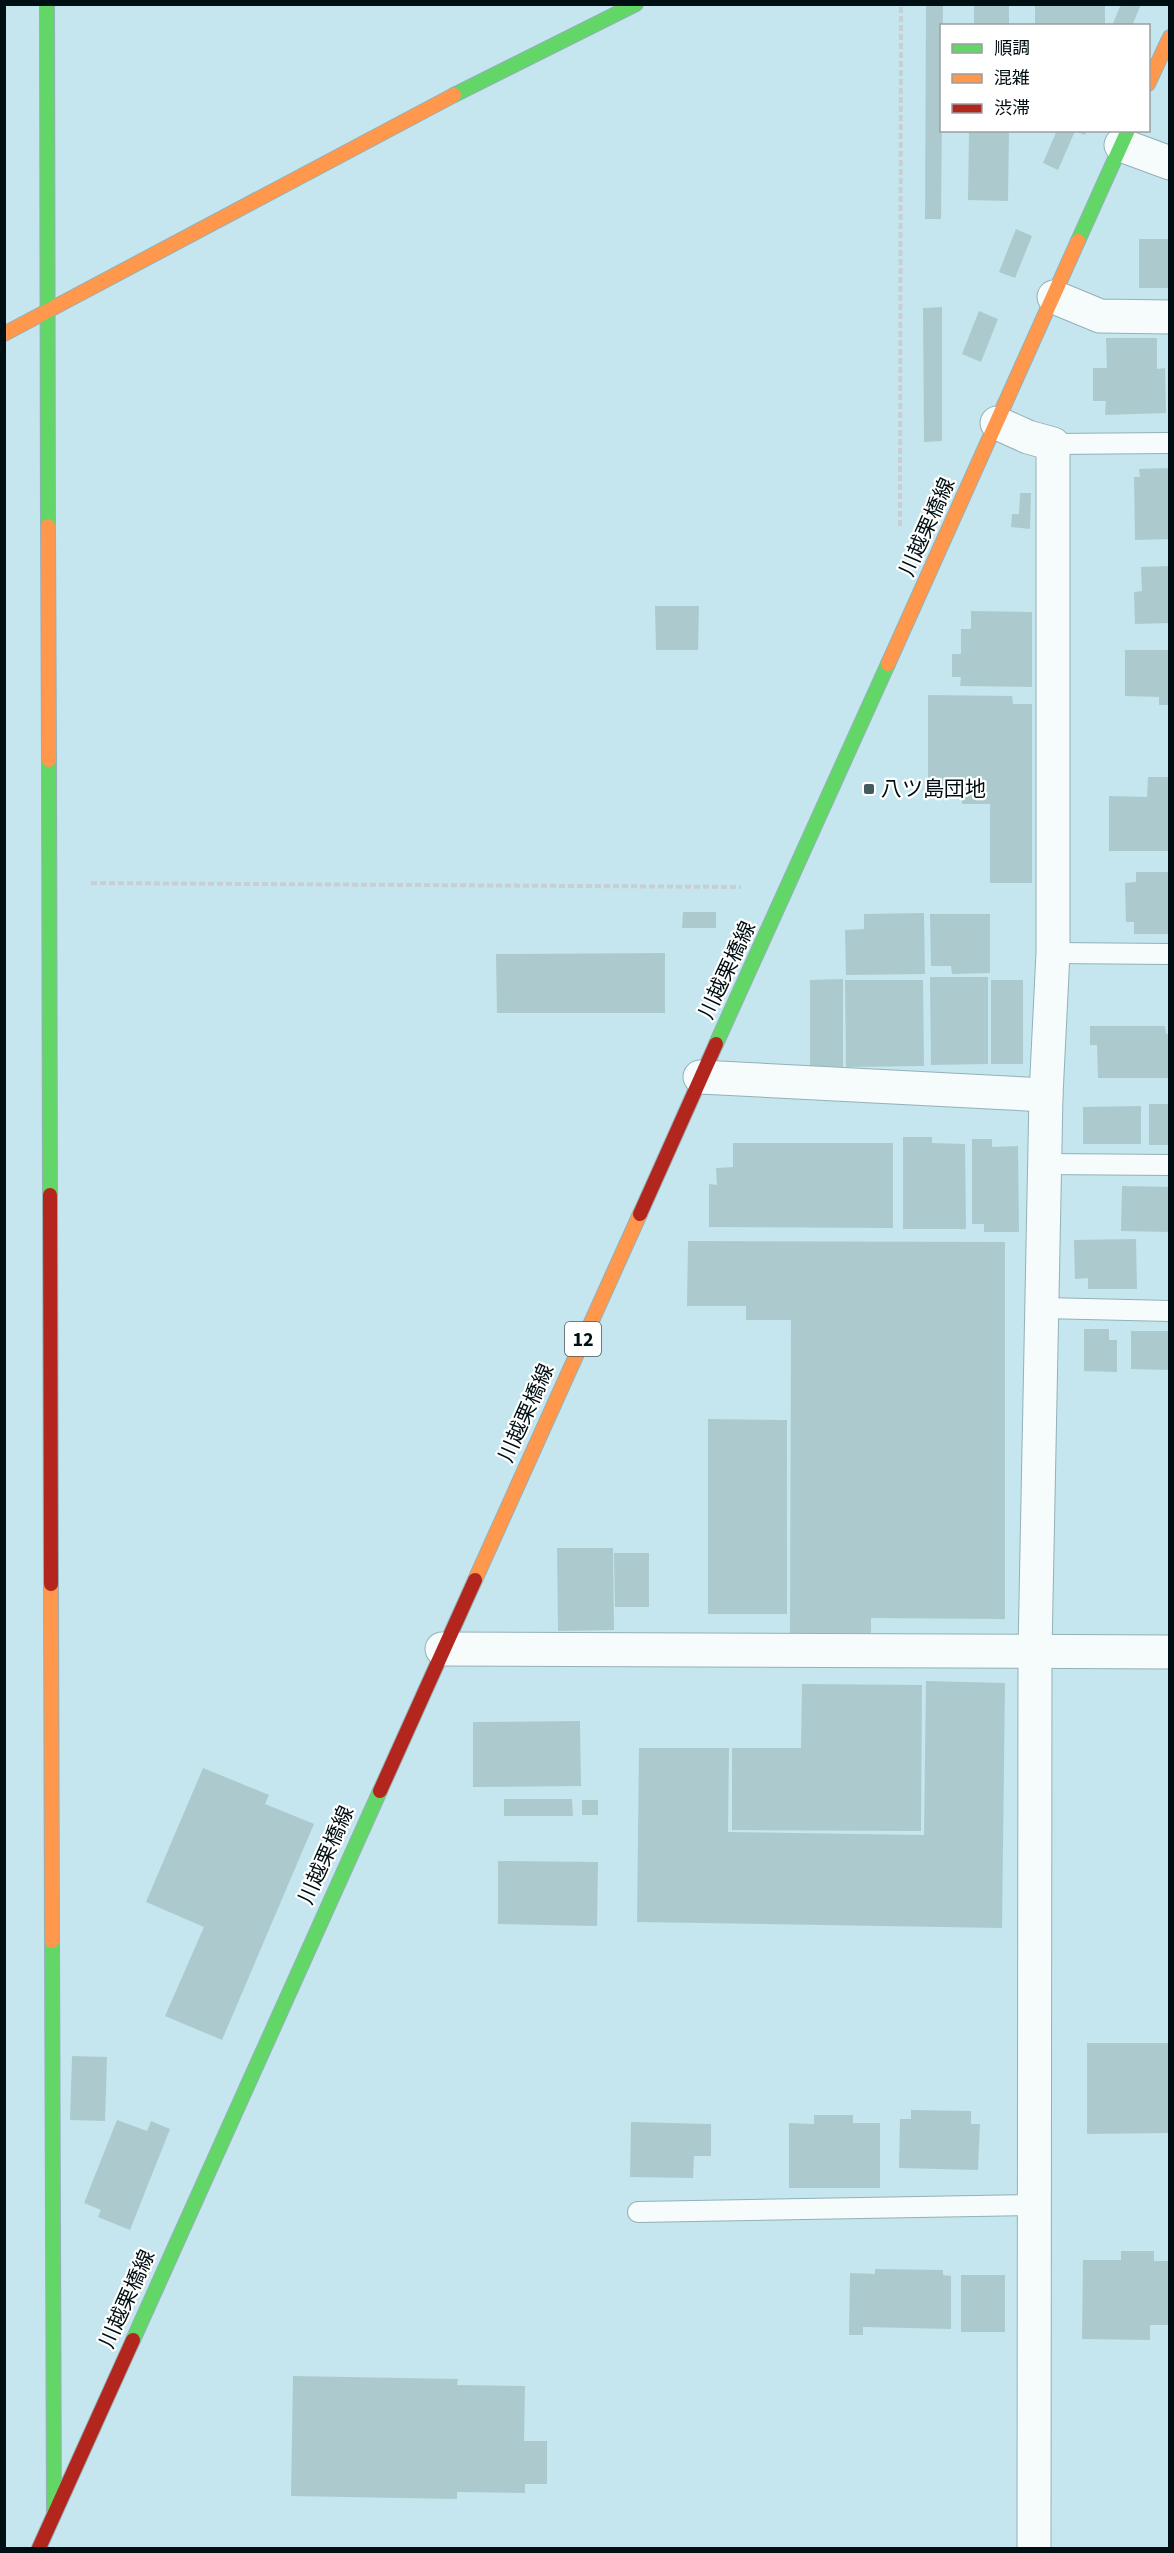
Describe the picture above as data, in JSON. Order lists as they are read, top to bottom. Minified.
{"streets":{"street":["川越栗橋線","12"]},"places":{"transit":["八ツ島団地"]},"legend":["順調","混雑","渋滞"]}
